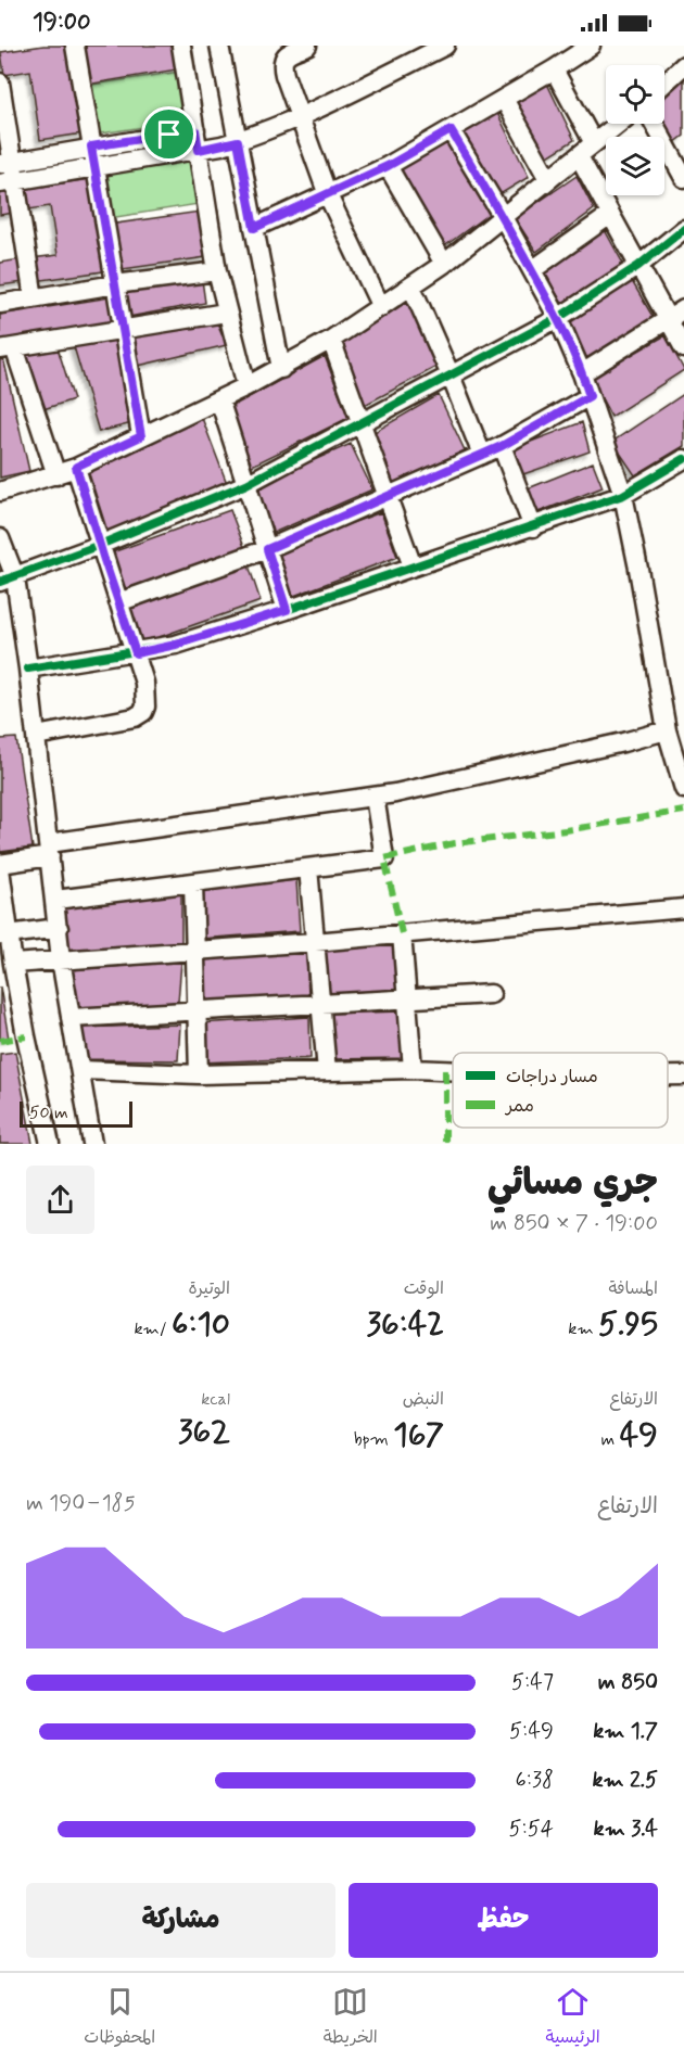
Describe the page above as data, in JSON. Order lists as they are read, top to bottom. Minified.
{"legend":["مسار دراجات","ممر"],"scale_bar":"50 m","page":{"status":"19:00","scale":"50 m","heading":["جري مسائي","19:00 · 7 × 850 m"],"stats":[["المسافة","5.95 km"],["الوقت","36:42"],["الوتيرة","6:10 /km"],["الارتفاع","49 m"],["النبض","167 bpm"],["kcal","362"]],"chart":["الارتفاع","185–190 m"],"list":[{"name":"850 m","note":"5:47"},{"name":"1.7 km","note":"5:49"},{"name":"2.5 km","note":"6:38"},{"name":"3.4 km","note":"5:54"}],"buttons":["حفظ","مشاركة"],"tabs":["الرئيسية","الخريطة","المحفوظات"]}}
